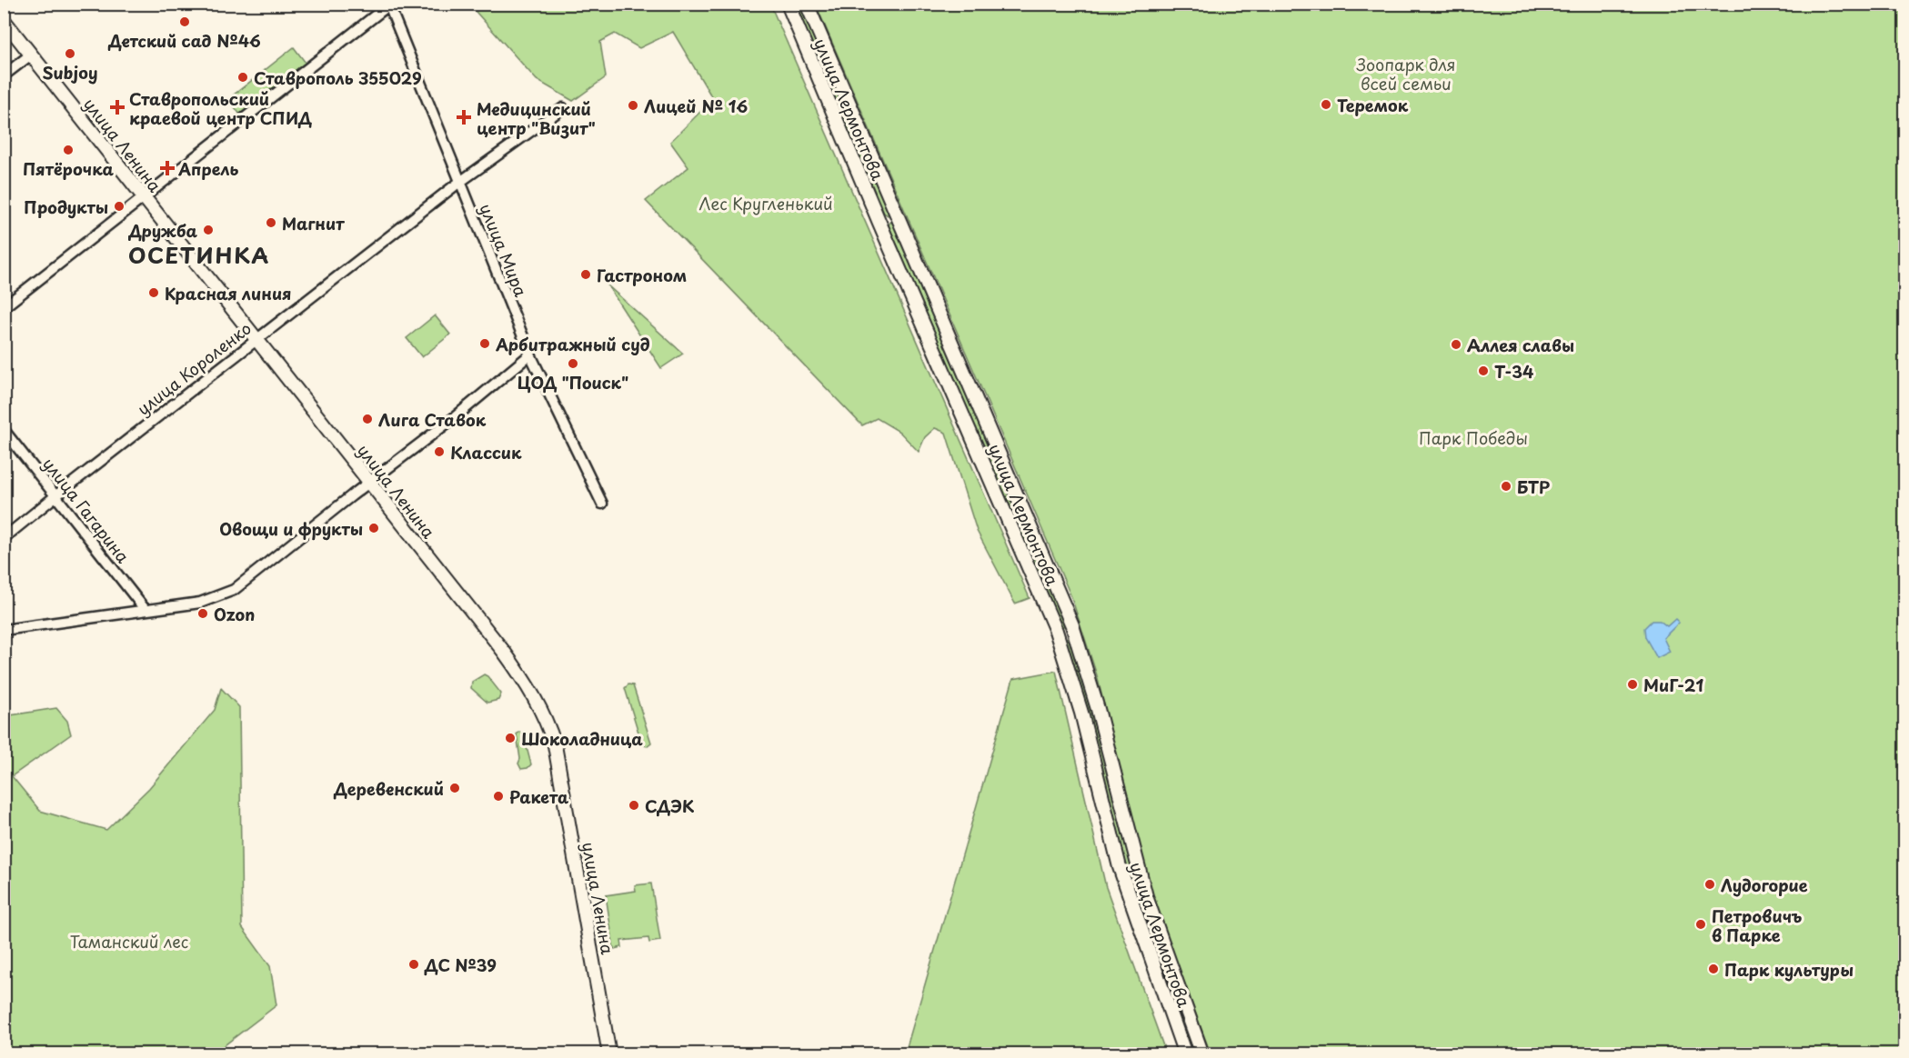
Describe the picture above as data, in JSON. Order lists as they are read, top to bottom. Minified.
{"streets":{"main road":["улица Лермонтова","улица Ленина"],"street":["улица Мира","улица Короленко","улица Гагарина"]},"crossings":[["улица Ленина","улица Короленко"],["улица Мира","улица Короленко"],["улица Короленко","улица Гагарина"]],"districts":["ОСЕТИНКА"],"parks":["Зоопарк для всей семьи","Лес Кругленький","Парк Победы","Таманский лес"],"places":{"other":["Детский сад №46","Subjoy","Ставрополь 355029","Теремок","Лицей № 16","Пятёрочка","Продукты","Магнит","Дружба","Гастроном","Красная линия","Арбитражный суд","Аллея славы","ЦОД \"Поиск\"","Т-34","Лига Ставок","Классик","БТР","Овощи и фрукты","Ozon","МиГ-21","Шоколадница","Деревенский","Ракета","СДЭК","Лудогорие","Петровичъ в Парке","ДС №39","Парк культуры"],"health":["Ставропольский краевой центр СПИД","Медицинский центр \"Визит\"","Апрель"]}}
